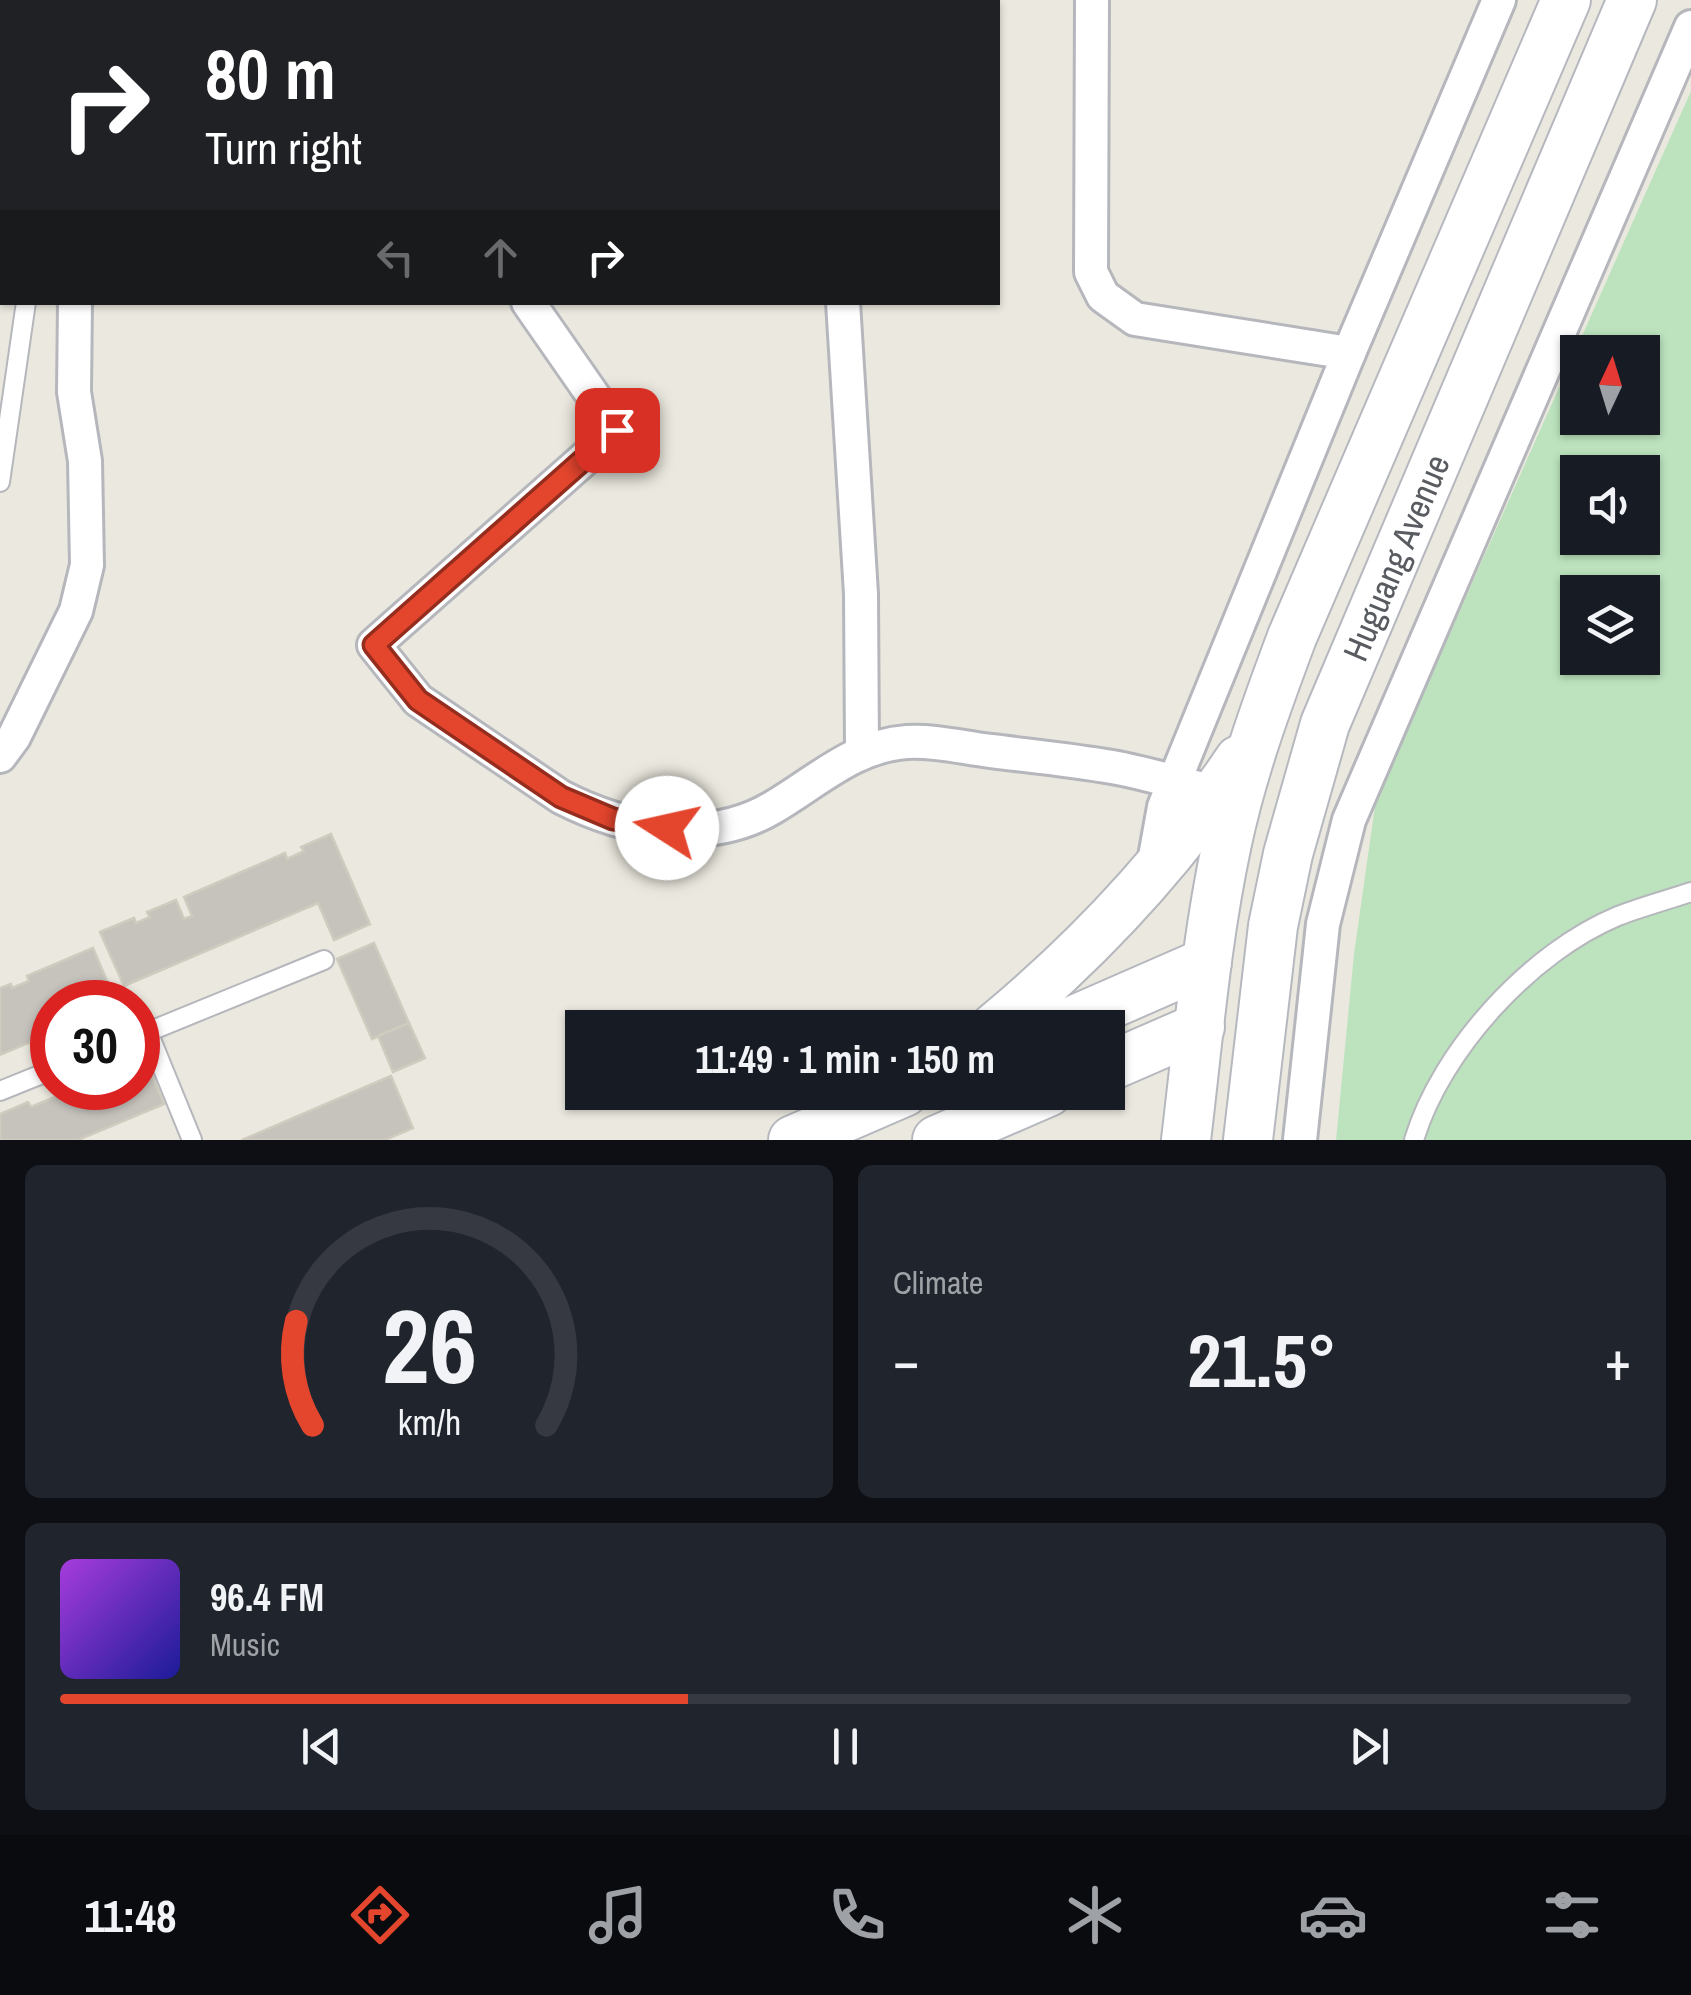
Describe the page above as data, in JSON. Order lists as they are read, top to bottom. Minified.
{"streets":{"main road":["Huguang Avenue"]},"north":"top","page":{"turn":["80 m","Turn right"],"limit":"30","trip":"11:49 · 1 min · 150 m","tile":"Climate","heat":["−","21.5°","+"],"song":["96.4 FM","Music"],"tabs":"11:48","gauge":["26","km/h"]}}
